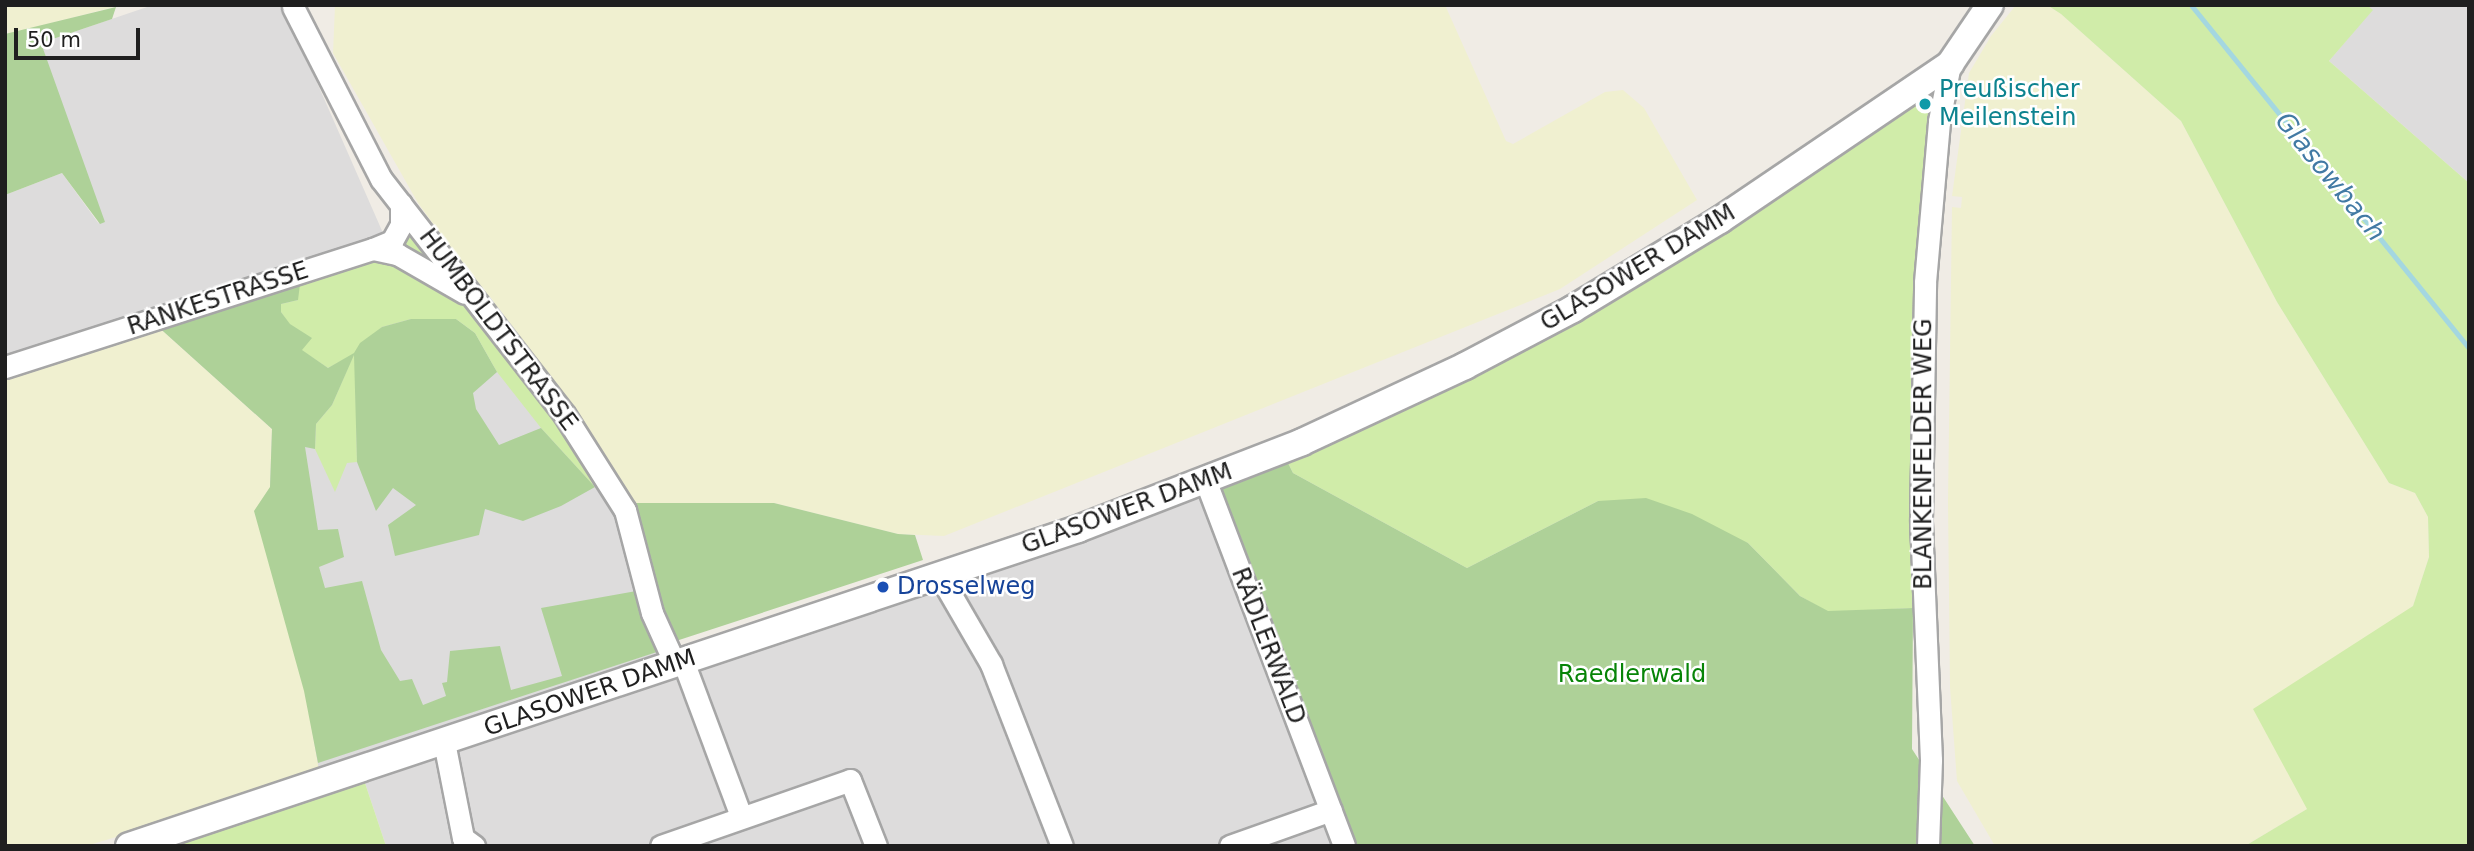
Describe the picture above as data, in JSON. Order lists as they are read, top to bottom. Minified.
{"streets":{"street":["GLASOWER DAMM","RANKESTRASSE","HUMBOLDTSTRASSE","BLANKENFELDER WEG","RÄDLERWALD"]},"crossings":[["GLASOWER DAMM","HUMBOLDTSTRASSE"],["GLASOWER DAMM","BLANKENFELDER WEG"],["GLASOWER DAMM","RÄDLERWALD"],["RANKESTRASSE","HUMBOLDTSTRASSE"]],"water":["Glasowbach"],"parks":["Raedlerwald"],"places":["Preußischer Meilenstein","Drosselweg"],"scale_bar":"50 m"}
